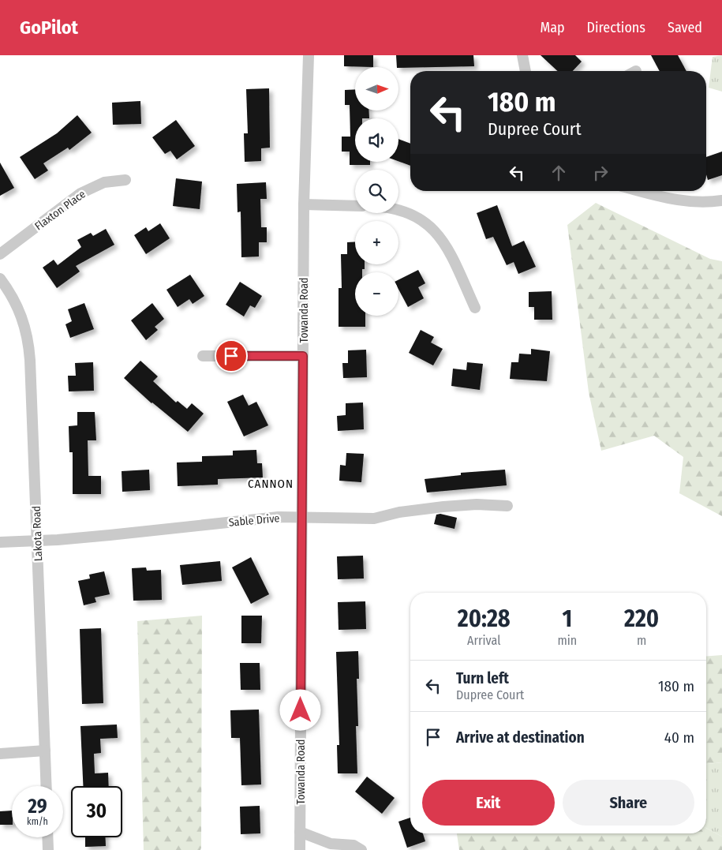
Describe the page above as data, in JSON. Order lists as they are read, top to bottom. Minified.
{"streets":{"street":["Flaxton Place","Towanda Road","Sable Drive","Lakota Road"]},"crossings":[["Towanda Road","Sable Drive"],["Sable Drive","Lakota Road"]],"districts":["CANNON"],"north":"right","page":{"header":"GoPilot","nav":["Map","Directions","Saved"],"map_buttons":["+","−"],"turn":["180 m","Dupree Court"],"eta":["20:28","Arrival","1","min","220","m"],"list":[{"name":"Turn left","note":"Dupree Court","value":"180 m"},{"name":"Arrive at destination","value":"40 m"}],"buttons":["Exit","Share"],"speed":"29 km/h","limit":"30"}}
